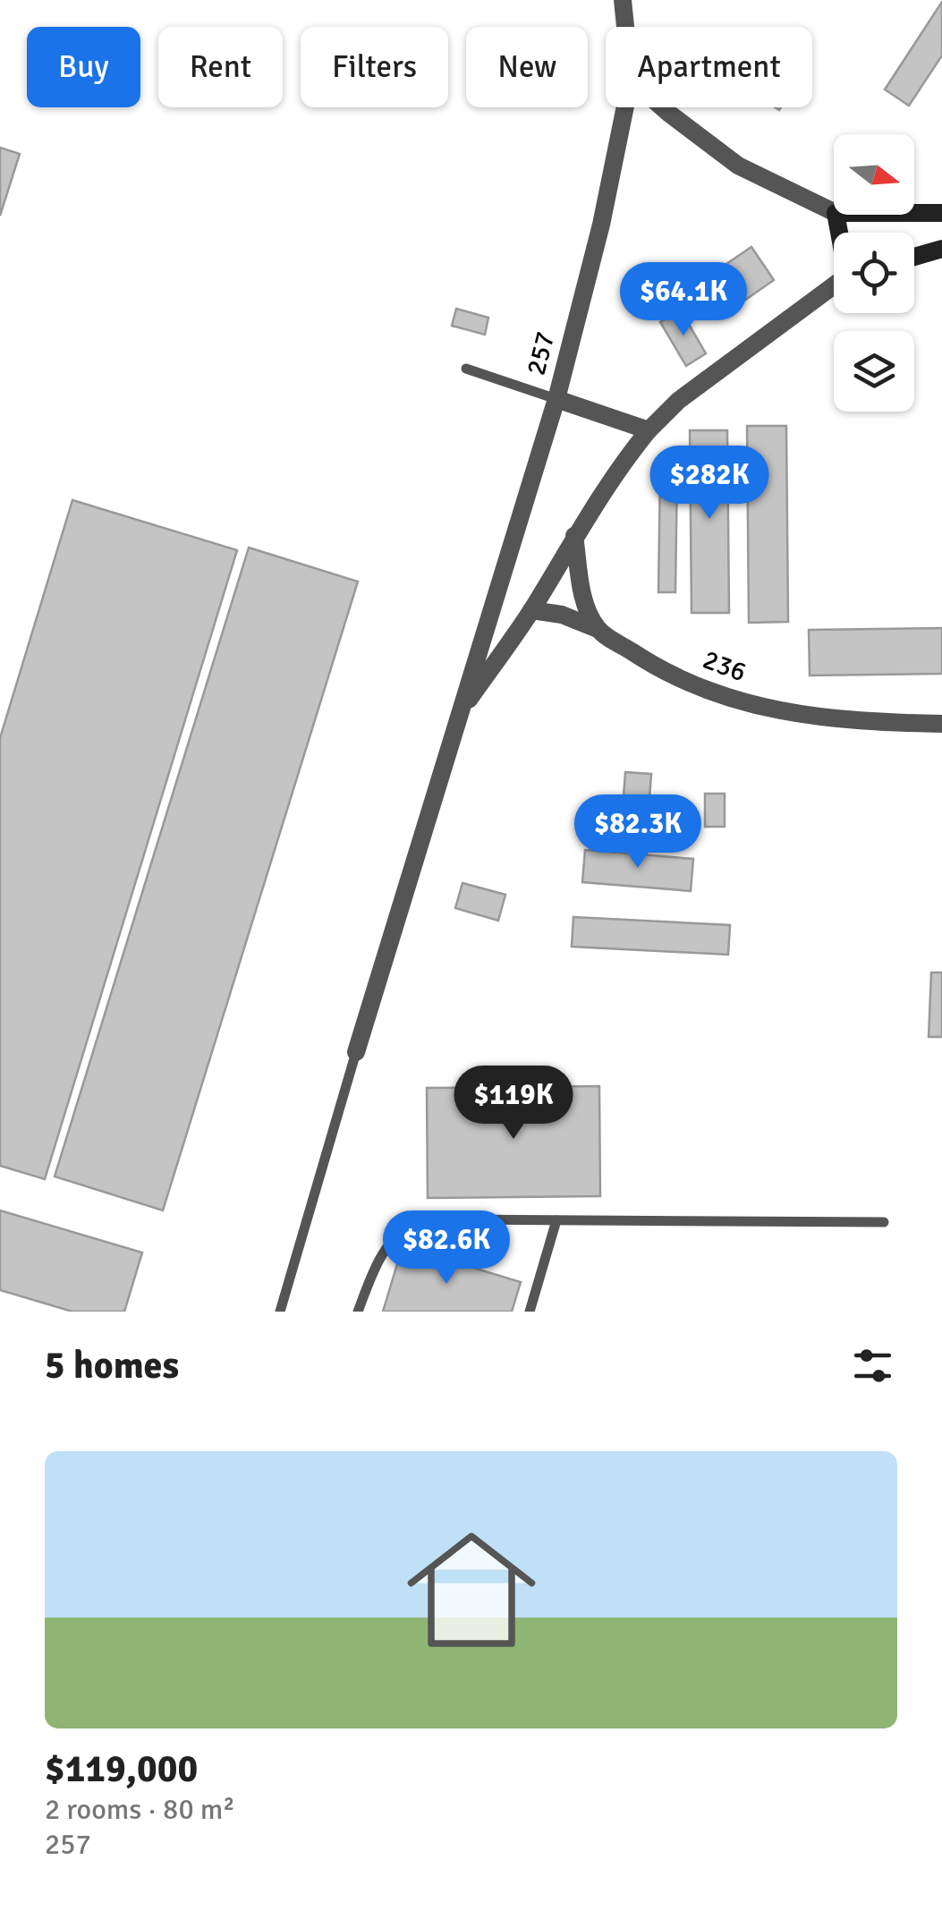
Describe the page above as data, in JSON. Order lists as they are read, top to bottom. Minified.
{"streets":{"street":["257","236"]},"crossings":[["257","236"]],"north":"right","page":{"chip":["Buy","Rent","Filters","New","Apartment"],"price":["$64.1K","$282K","$82.3K","$119K","$82.6K"],"heading":"5 homes","list":[{"name":"$119,000","note":"2 rooms · 80 m² · 257"}]}}
